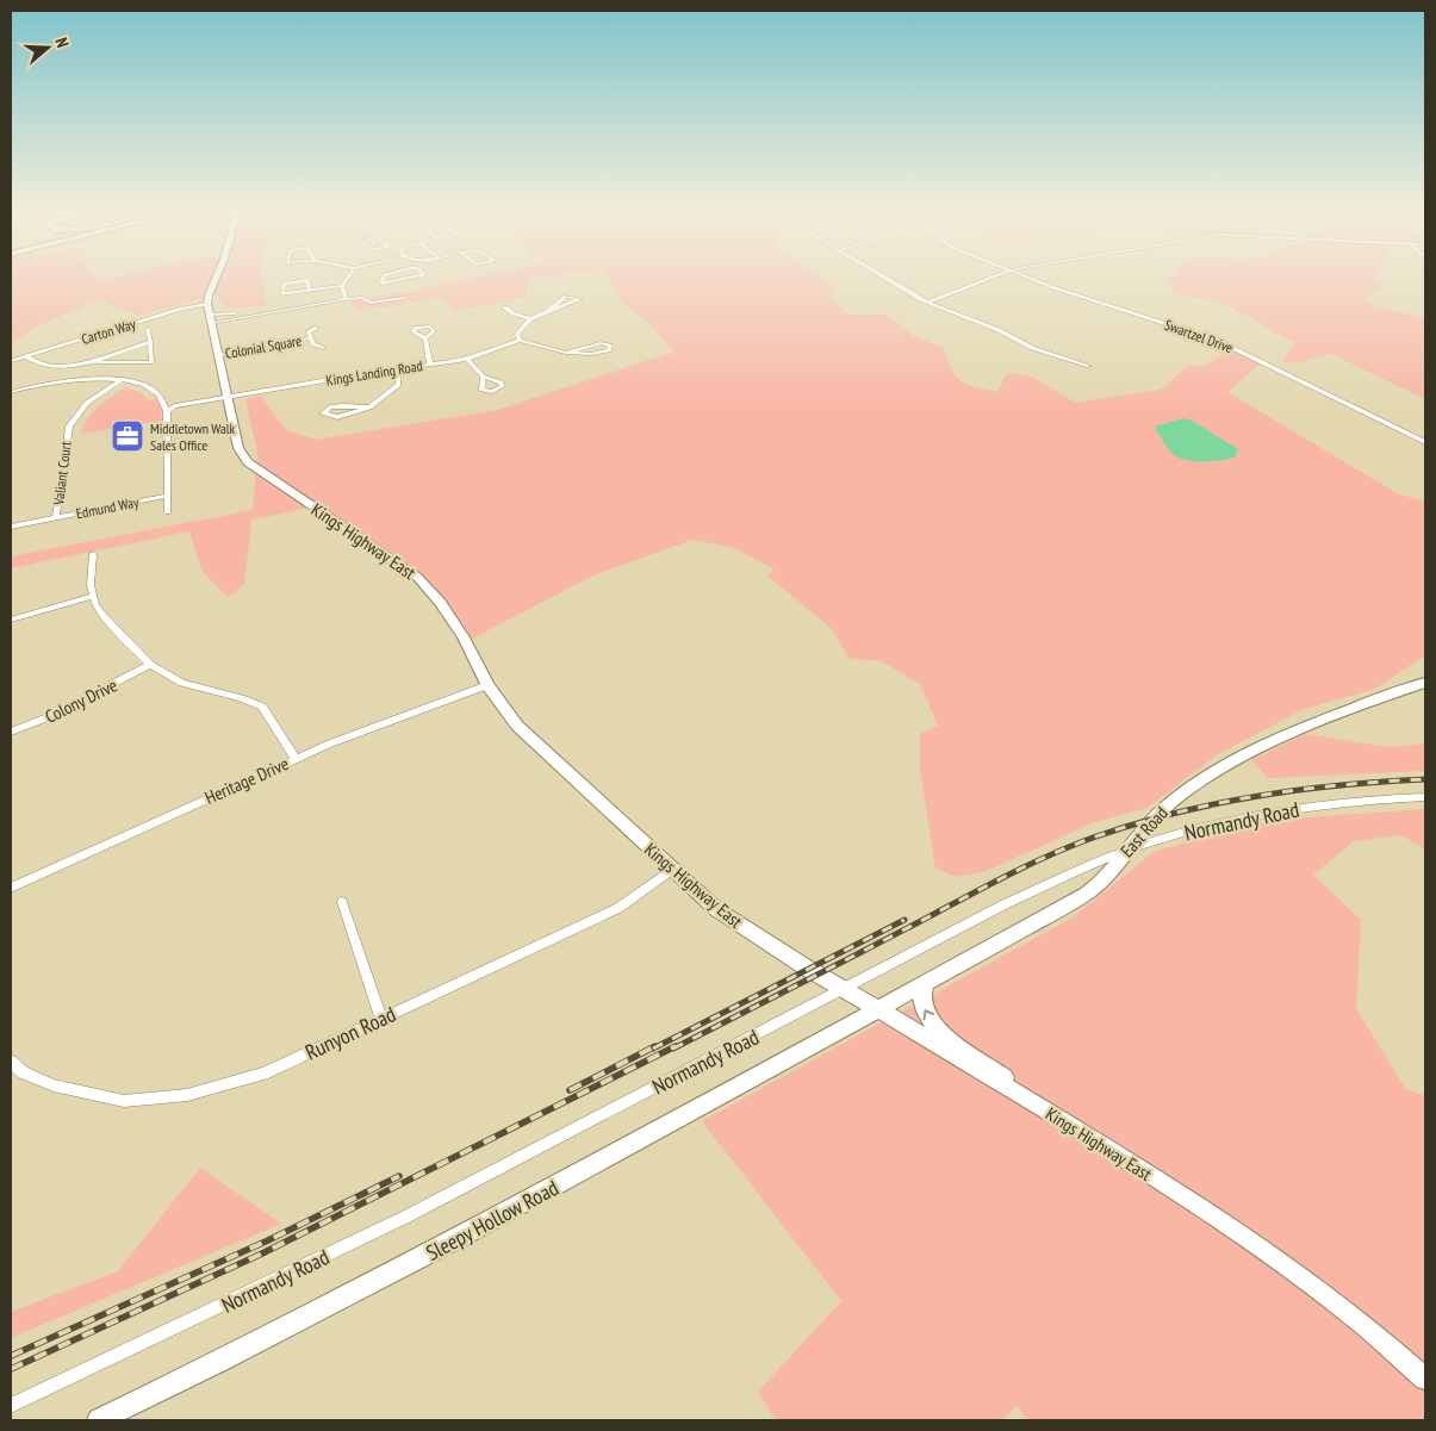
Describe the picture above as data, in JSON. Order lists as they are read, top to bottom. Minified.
{"streets":{"street":["Carton Way","Swartzel Drive","Colonial Square","Kings Landing Road","Valiant Court","Edmund Way","Kings Highway East","Colony Drive","Heritage Drive","Normandy Road","East Road","Runyon Road","Sleepy Hollow Road"]},"crossings":[["Carton Way","Kings Highway East"],["Colonial Square","Kings Highway East"],["Kings Landing Road","Kings Highway East"],["Valiant Court","Edmund Way"],["Kings Highway East","Heritage Drive"],["Kings Highway East","Normandy Road"],["Kings Highway East","East Road"],["Kings Highway East","Runyon Road"],["Kings Highway East","Sleepy Hollow Road"],["Normandy Road","East Road"],["East Road","Sleepy Hollow Road"]],"places":{"office":["Middletown Walk Sales Office"]},"north":"right"}
